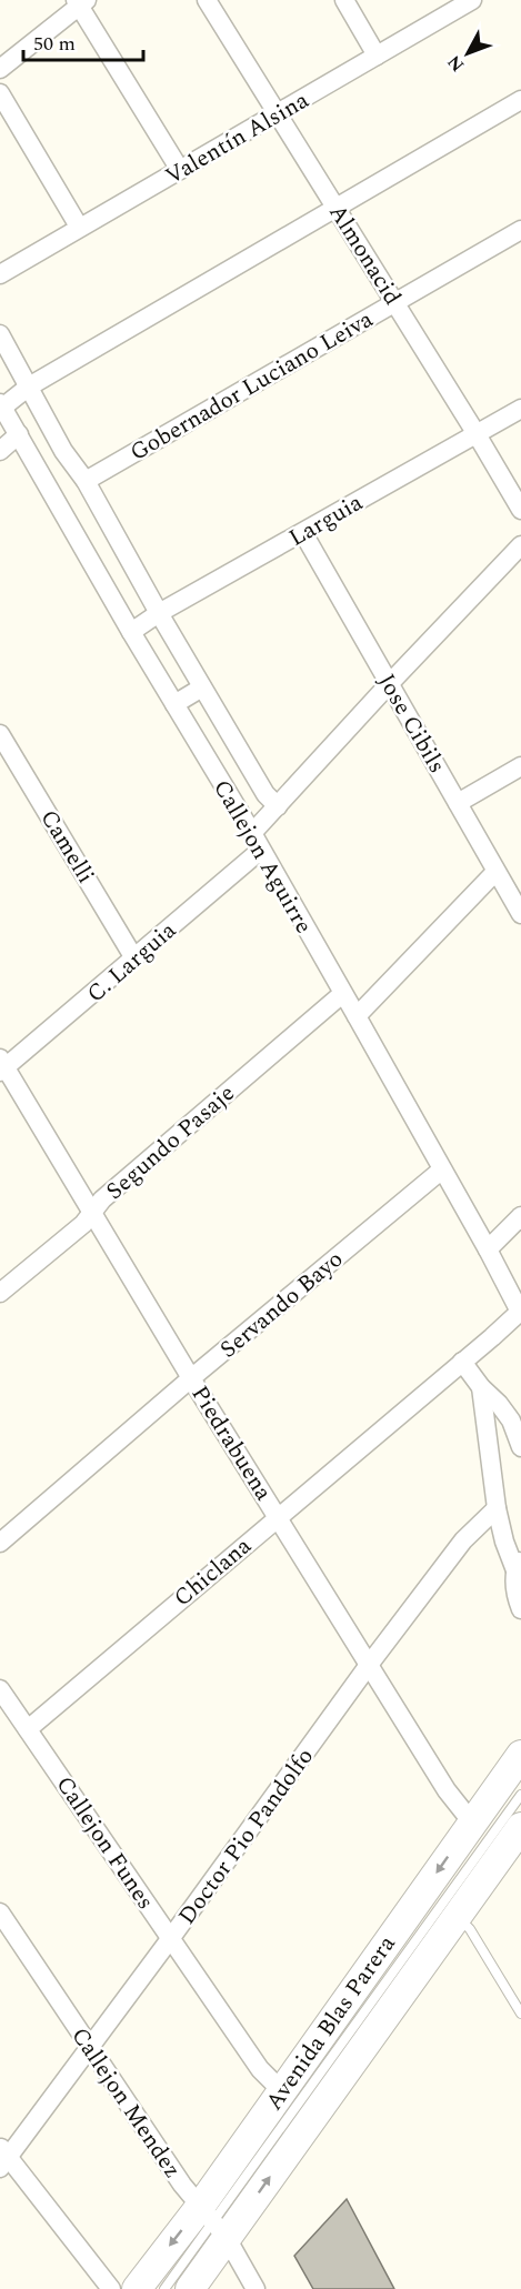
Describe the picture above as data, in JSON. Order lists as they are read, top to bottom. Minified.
{"streets":{"main road":["Avenida Blas Parera"],"street":["Valentín Alsina","Almonacid","Gobernador Luciano Leiva","Larguia","Jose Cibils","Camelli","Callejon Aguirre","C. Larguia","Segundo Pasaje","Servando Bayo","Piedrabuena","Chiclana","Doctor Pio Pandolfo","Callejon Funes","Callejon Mendez"]},"crossings":[["Valentín Alsina","Almonacid"],["Almonacid","Gobernador Luciano Leiva"],["Almonacid","Larguia"],["Gobernador Luciano Leiva","Callejon Aguirre"],["Larguia","Jose Cibils"],["Larguia","Callejon Aguirre"],["Jose Cibils","C. Larguia"],["Camelli","C. Larguia"],["Callejon Aguirre","C. Larguia"],["Callejon Aguirre","Segundo Pasaje"],["Callejon Aguirre","Servando Bayo"],["Callejon Aguirre","Chiclana"],["C. Larguia","Piedrabuena"],["Segundo Pasaje","Piedrabuena"],["Servando Bayo","Piedrabuena"],["Piedrabuena","Chiclana"],["Piedrabuena","Doctor Pio Pandolfo"],["Piedrabuena","Avenida Blas Parera"],["Chiclana","Callejon Funes"],["Doctor Pio Pandolfo","Callejon Funes"],["Doctor Pio Pandolfo","Callejon Mendez"],["Callejon Funes","Avenida Blas Parera"],["Avenida Blas Parera","Callejon Mendez"]],"scale_bar":"50 m","north":"bottom left"}
